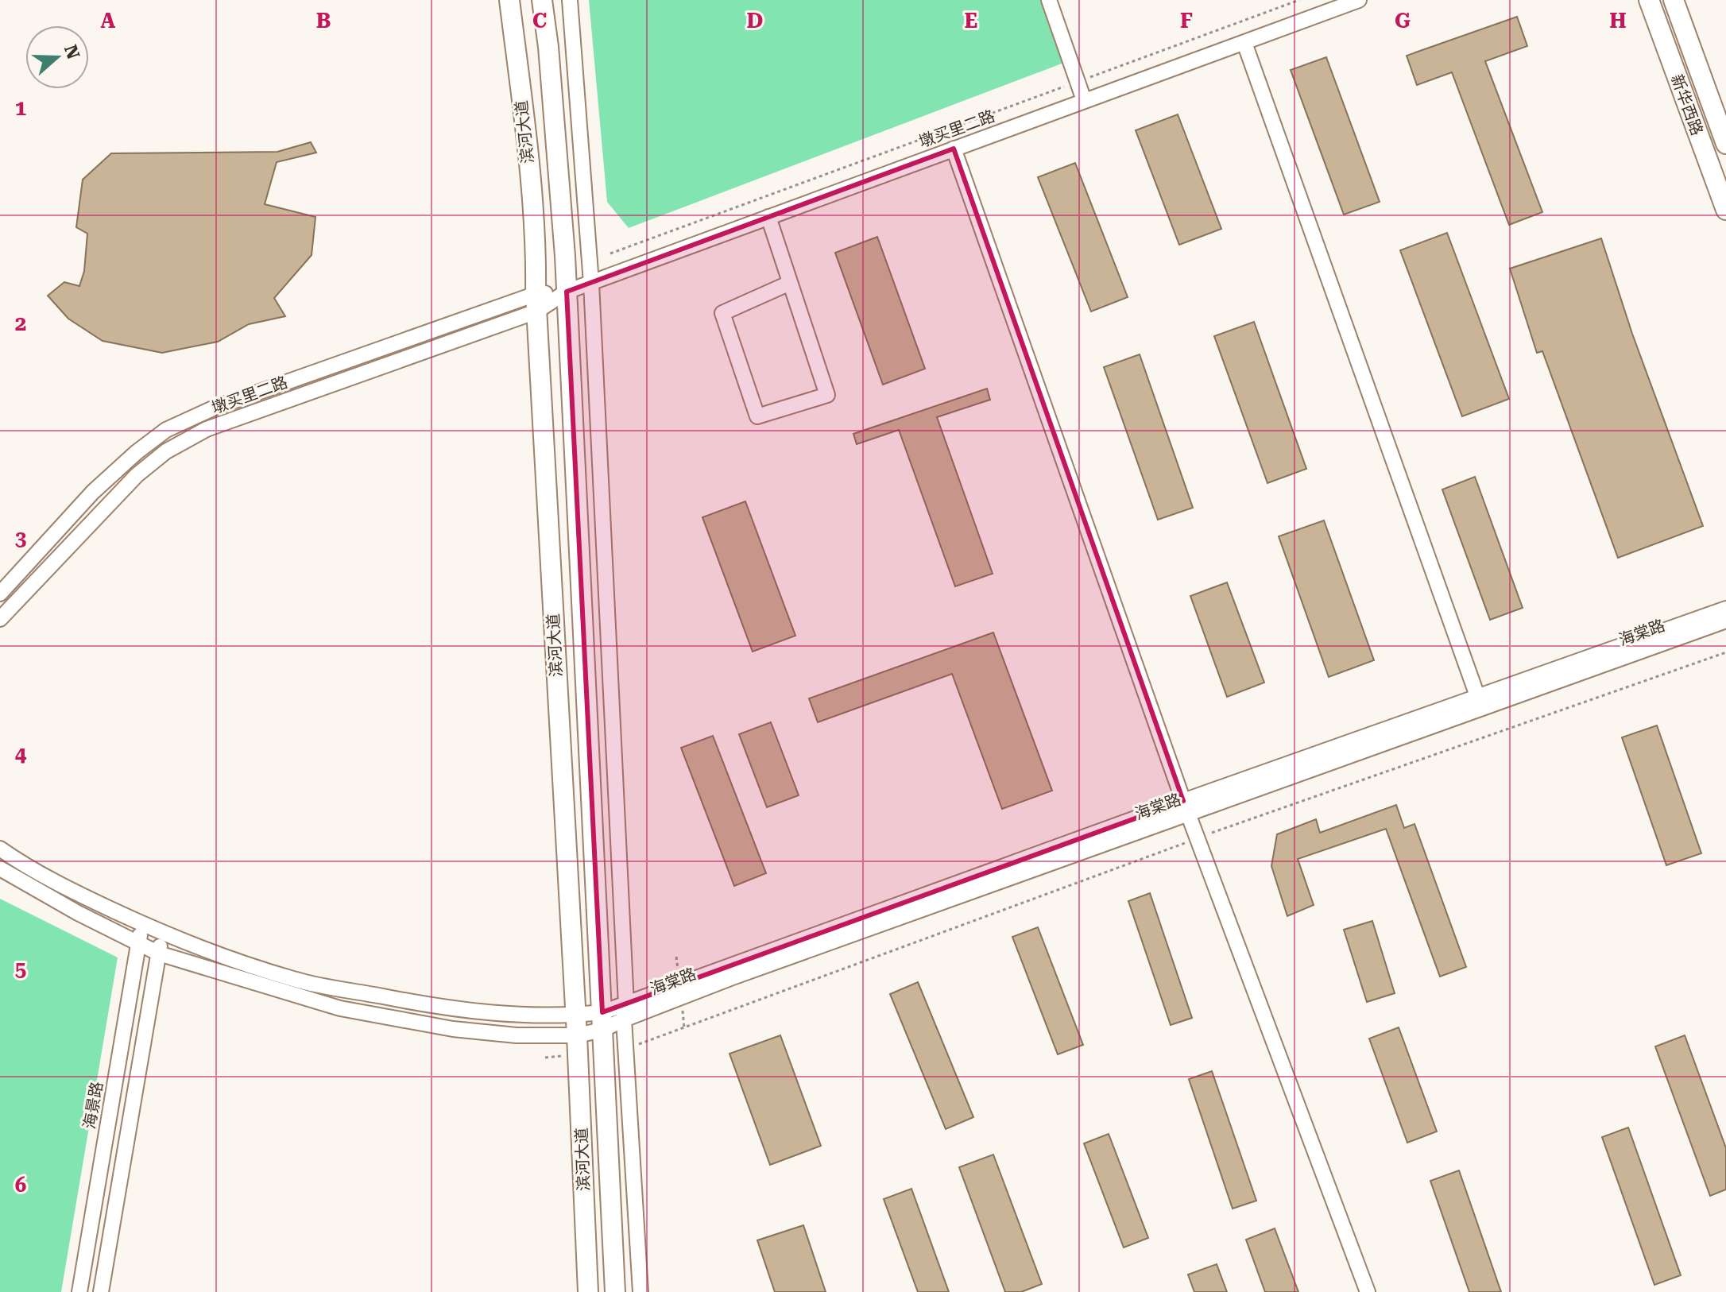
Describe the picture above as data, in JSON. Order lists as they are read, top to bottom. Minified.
{"streets":{"main road":["新华西路","滨河大道"],"street":["墩买里二路","海棠路","海景路"]},"crossings":[["墩买里二路","滨河大道"],["滨河大道","海棠路"]],"north":"right","grid":{"columns":["A","B","C","D","E","F","G","H"],"rows":["1","2","3","4","5","6"]}}
